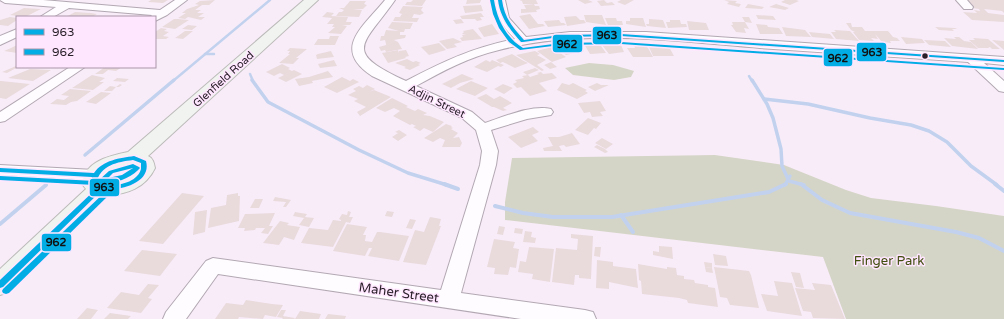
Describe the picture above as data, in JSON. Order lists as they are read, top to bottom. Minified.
{"streets":{"main road":["Glenfield Road"],"street":["Adjin Street","Maher Street"]},"parks":["Finger Park"],"lines":["transit line 963","transit line 962"],"legend":["963","962"]}
